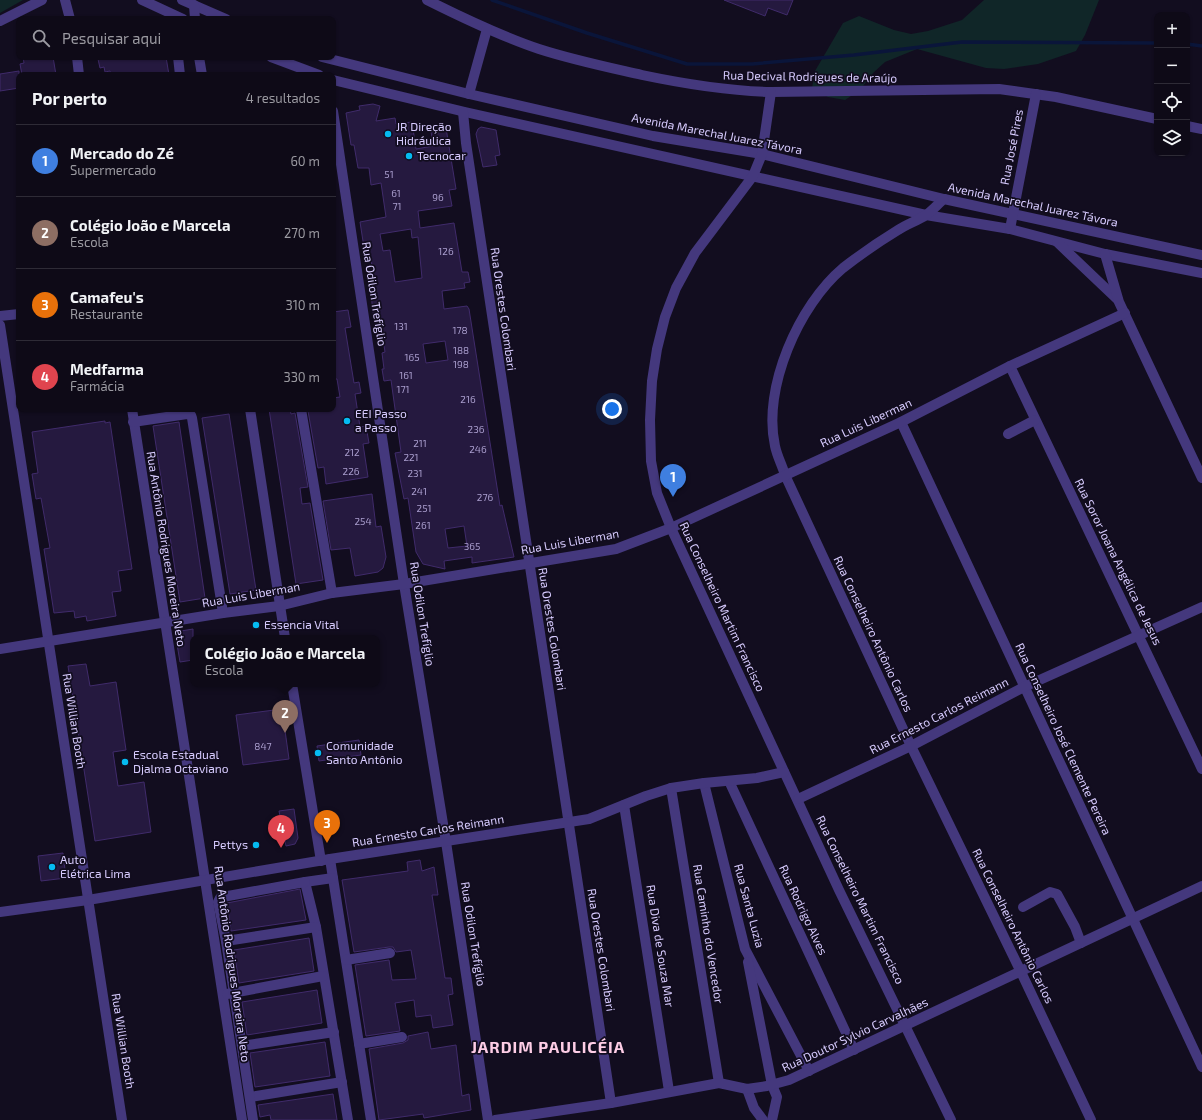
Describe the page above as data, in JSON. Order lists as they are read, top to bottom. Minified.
{"streets":{"street":["Rua Decival Rodrigues de Araújo","Avenida Marechal Juarez Távora","Rua José Pires","Rua Odilon Trefíglio","Rua Orestes Colombari","Rua Luis Liberman","Rua Antônio Rodrigues Moreira Neto","Rua Soror Joana Angélica de Jesus","Rua Conselheiro Martim Francisco","Rua Conselheiro Antônio Carlos","Rua Ernesto Carlos Reimann","Rua Willian Booth","Rua Conselheiro José Clemente Pereira","Rua Santa Luzia","Rua Rodrigo Alves","Rua Caminho do Vencedor","Rua Diva de Souza Mar","Rua Doutor Sylvio Carvalhães"]},"crossings":[["Rua Decival Rodrigues de Araújo","Rua José Pires"],["Rua Decival Rodrigues de Araújo","Rua Conselheiro Martim Francisco"],["Avenida Marechal Juarez Távora","Rua José Pires"],["Avenida Marechal Juarez Távora","Rua Conselheiro Martim Francisco"],["Avenida Marechal Juarez Távora","Rua Conselheiro Antônio Carlos"],["Rua Odilon Trefíglio","Rua Luis Liberman"],["Rua Odilon Trefíglio","Rua Ernesto Carlos Reimann"],["Rua Orestes Colombari","Rua Luis Liberman"],["Rua Orestes Colombari","Rua Ernesto Carlos Reimann"],["Rua Orestes Colombari","Rua Doutor Sylvio Carvalhães"],["Rua Luis Liberman","Rua Antônio Rodrigues Moreira Neto"],["Rua Luis Liberman","Rua Soror Joana Angélica de Jesus"],["Rua Luis Liberman","Rua Conselheiro Martim Francisco"],["Rua Luis Liberman","Rua Conselheiro Antônio Carlos"],["Rua Luis Liberman","Rua Willian Booth"],["Rua Luis Liberman","Rua Conselheiro José Clemente Pereira"],["Rua Antônio Rodrigues Moreira Neto","Rua Ernesto Carlos Reimann"],["Rua Soror Joana Angélica de Jesus","Rua Ernesto Carlos Reimann"],["Rua Conselheiro Martim Francisco","Rua Ernesto Carlos Reimann"],["Rua Conselheiro Martim Francisco","Rua Doutor Sylvio Carvalhães"],["Rua Conselheiro Antônio Carlos","Rua Ernesto Carlos Reimann"],["Rua Conselheiro Antônio Carlos","Rua Doutor Sylvio Carvalhães"],["Rua Ernesto Carlos Reimann","Rua Willian Booth"],["Rua Ernesto Carlos Reimann","Rua Conselheiro José Clemente Pereira"],["Rua Ernesto Carlos Reimann","Rua Santa Luzia"],["Rua Ernesto Carlos Reimann","Rua Rodrigo Alves"],["Rua Ernesto Carlos Reimann","Rua Caminho do Vencedor"],["Rua Ernesto Carlos Reimann","Rua Diva de Souza Mar"],["Rua Conselheiro José Clemente Pereira","Rua Doutor Sylvio Carvalhães"],["Rua Santa Luzia","Rua Doutor Sylvio Carvalhães"],["Rua Rodrigo Alves","Rua Doutor Sylvio Carvalhães"],["Rua Caminho do Vencedor","Rua Doutor Sylvio Carvalhães"],["Rua Diva de Souza Mar","Rua Doutor Sylvio Carvalhães"]],"districts":["JARDIM PAULICÉIA"],"places":["JR Direção Hidráulica","Tecnocar","EEI Passo a Passo","Essencia Vital","Comunidade Santo Antônio","Escola Estadual Djalma Octaviano","Pettys","Auto Elétrica Lima"],"house_numbers":["51","61","96","71","126","131","178","188","165","198","161","171","216","236","211","246","212","221","226","231","241","276","251","254","261","365","847"],"page":{"map_buttons":["+","−"],"search":"Pesquisar aqui","heading":["Por perto","4 resultados"],"list":[{"mark":"1","name":"Mercado do Zé","note":"Supermercado","value":"60 m"},{"mark":"2","name":"Colégio João e Marcela","note":"Escola","value":"270 m"},{"mark":"3","name":"Camafeu's","note":"Restaurante","value":"310 m"},{"mark":"4","name":"Medfarma","note":"Farmácia","value":"330 m"}],"pins":["1","2","3","4"],"popup":["Colégio João e Marcela","Escola"]}}
